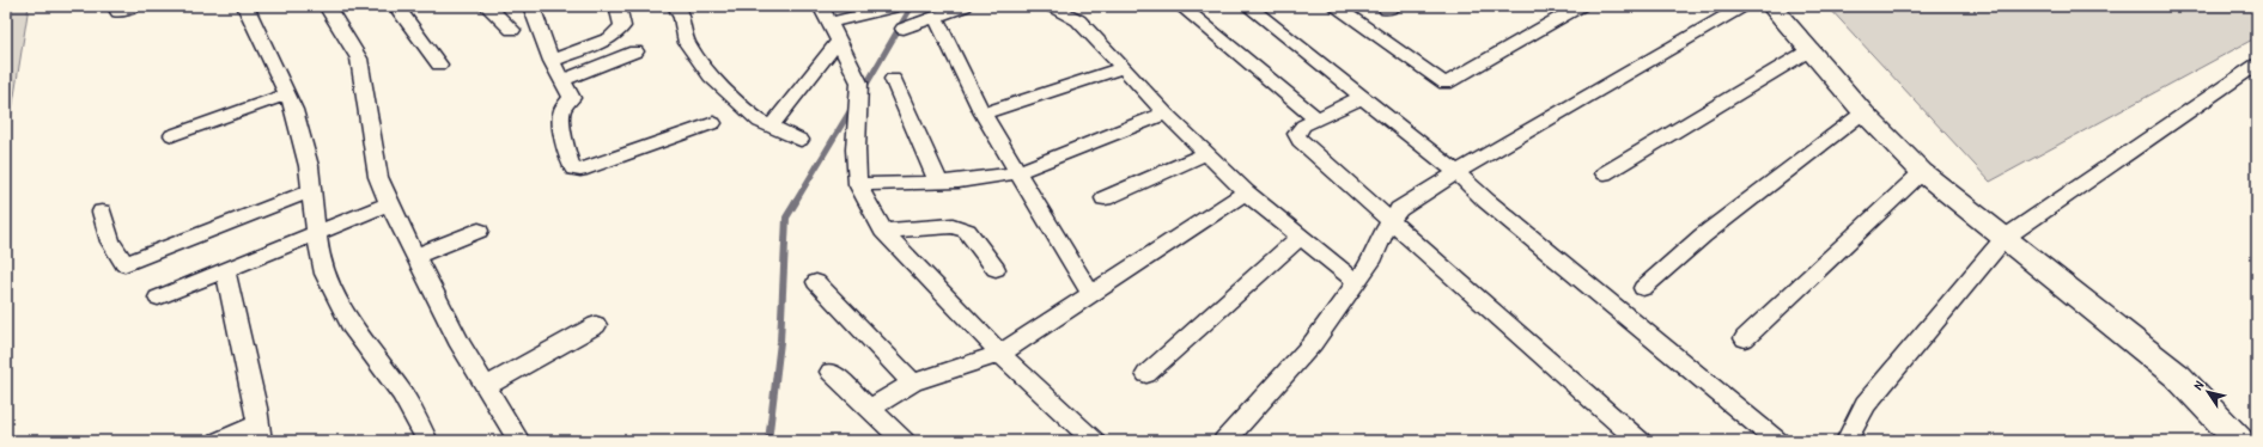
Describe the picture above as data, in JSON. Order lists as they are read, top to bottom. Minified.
{"north":"top left"}
